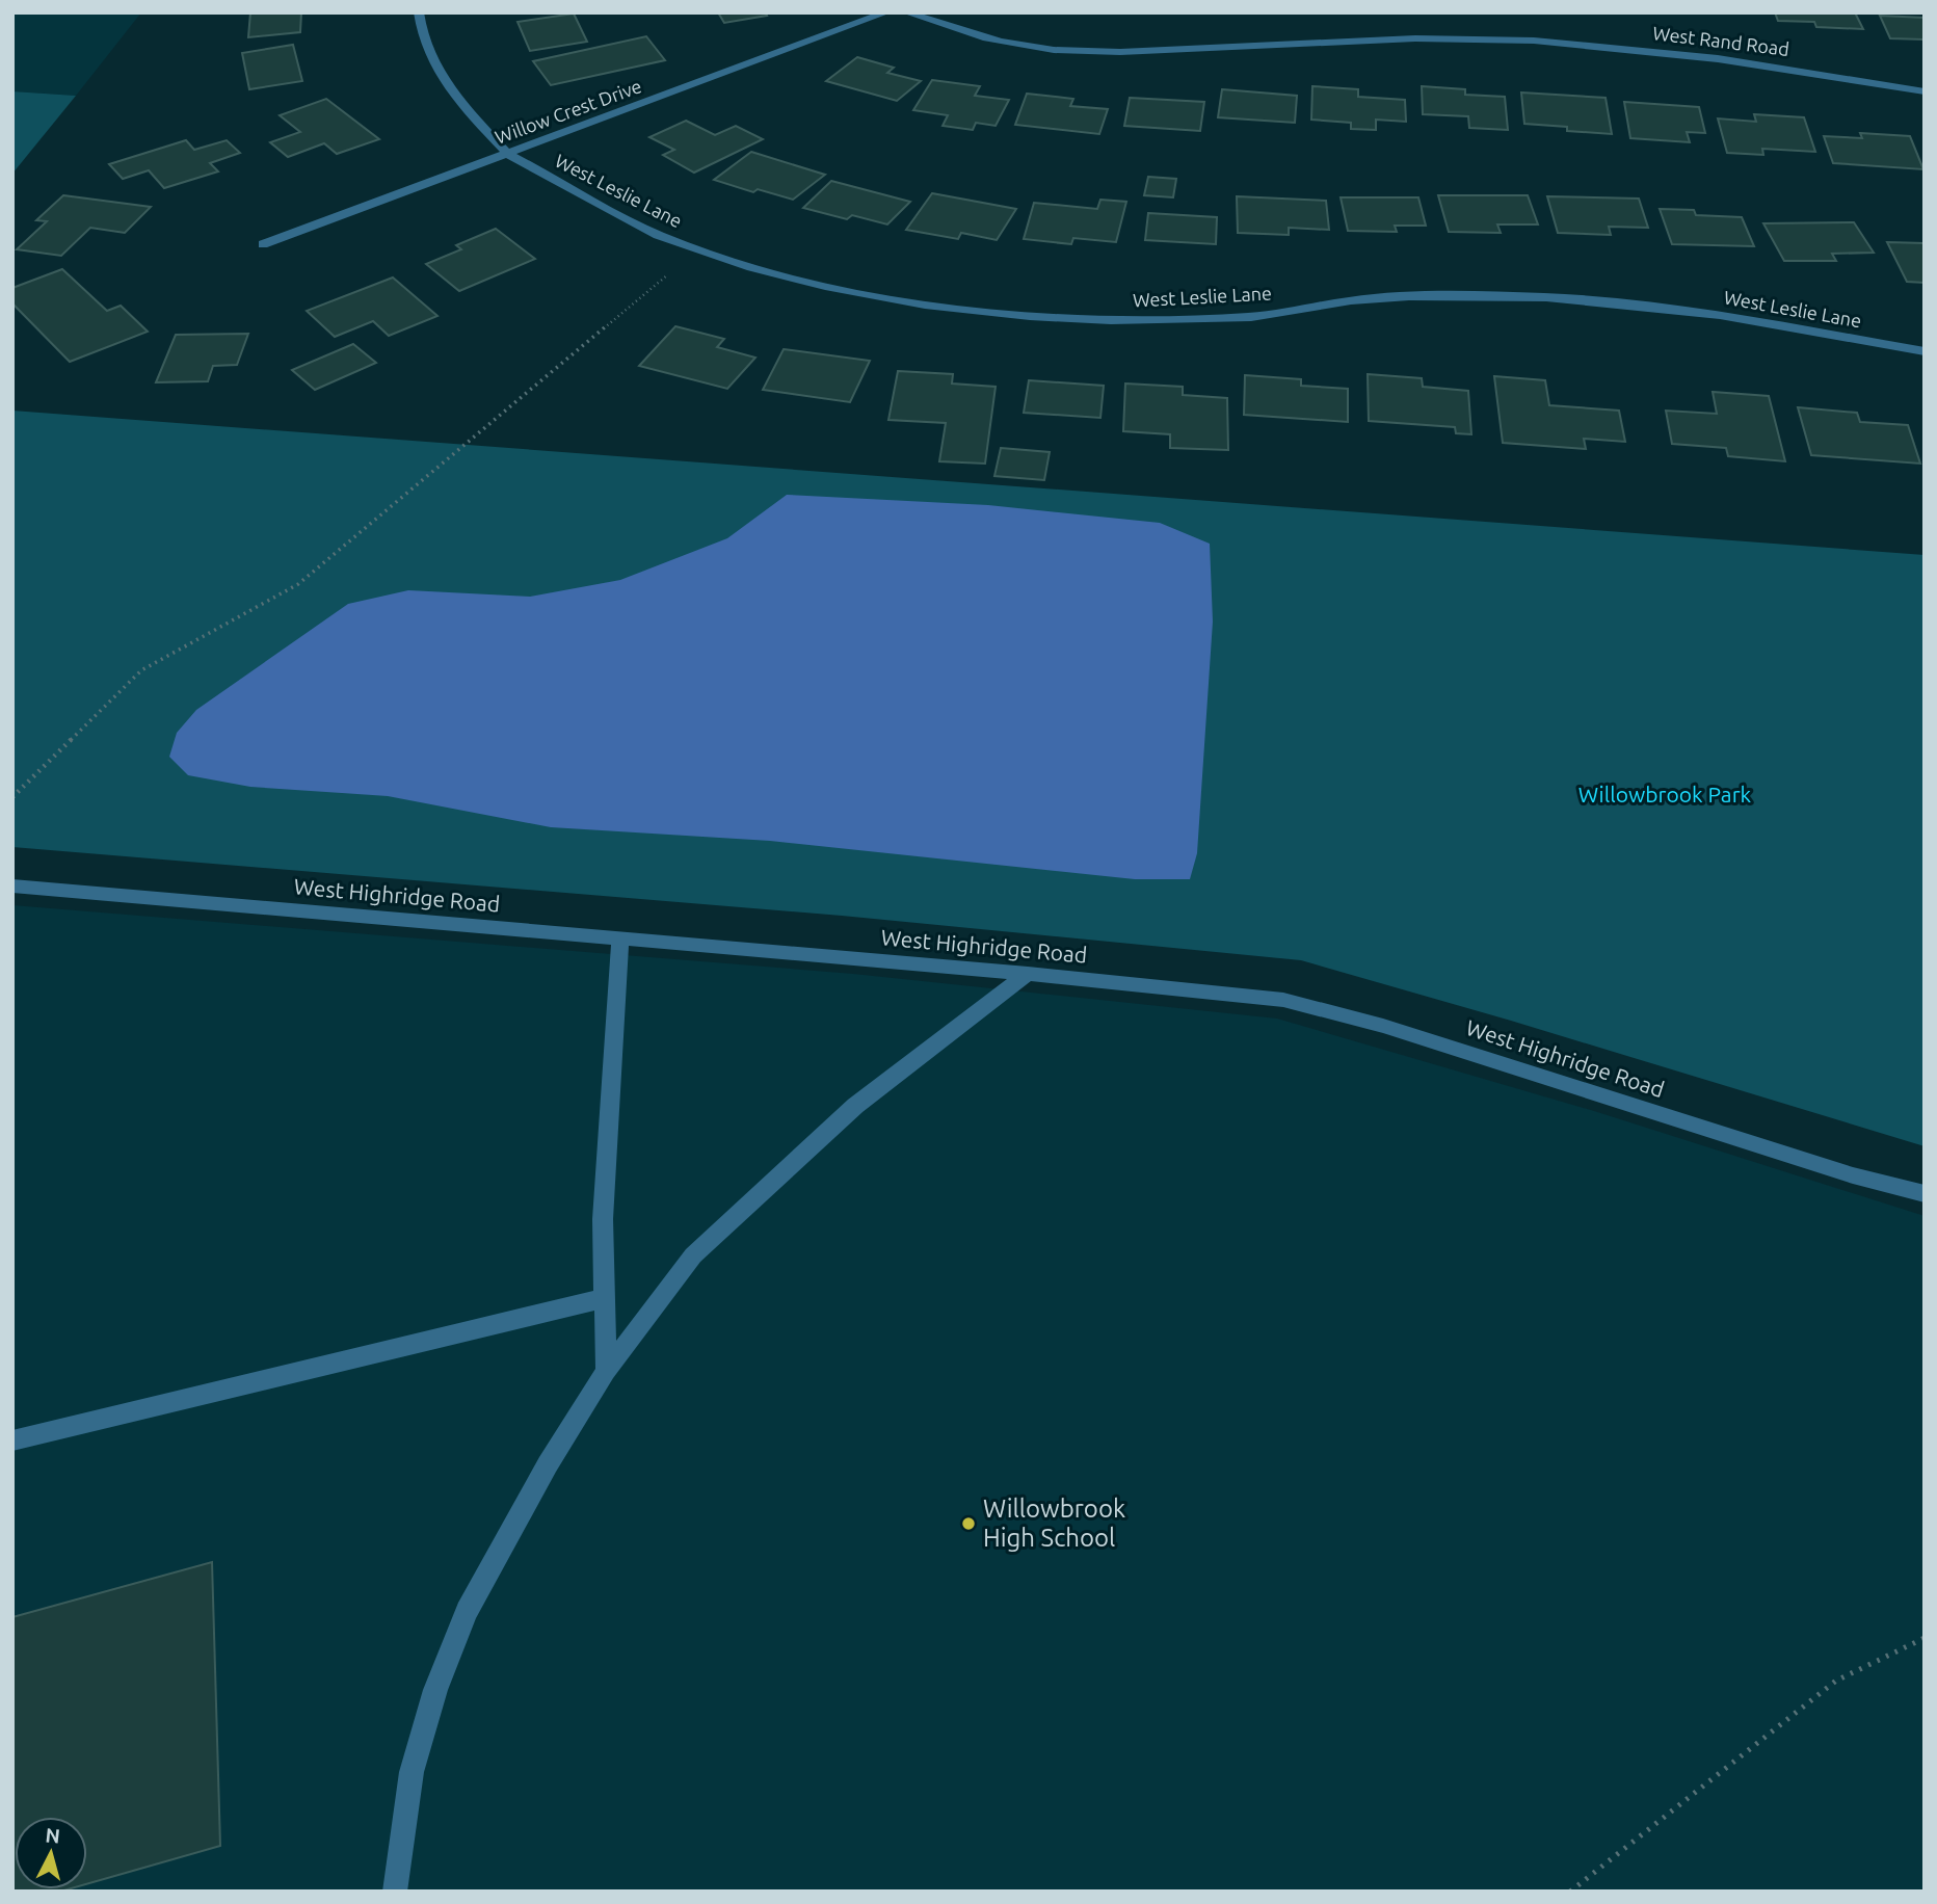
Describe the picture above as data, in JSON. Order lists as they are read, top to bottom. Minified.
{"streets":{"street":["West Rand Road","Willow Crest Drive","West Leslie Lane","West Highridge Road"]},"crossings":[["Willow Crest Drive","West Leslie Lane"]],"parks":["Willowbrook Park"],"places":["Willowbrook High School"],"north":"top"}
